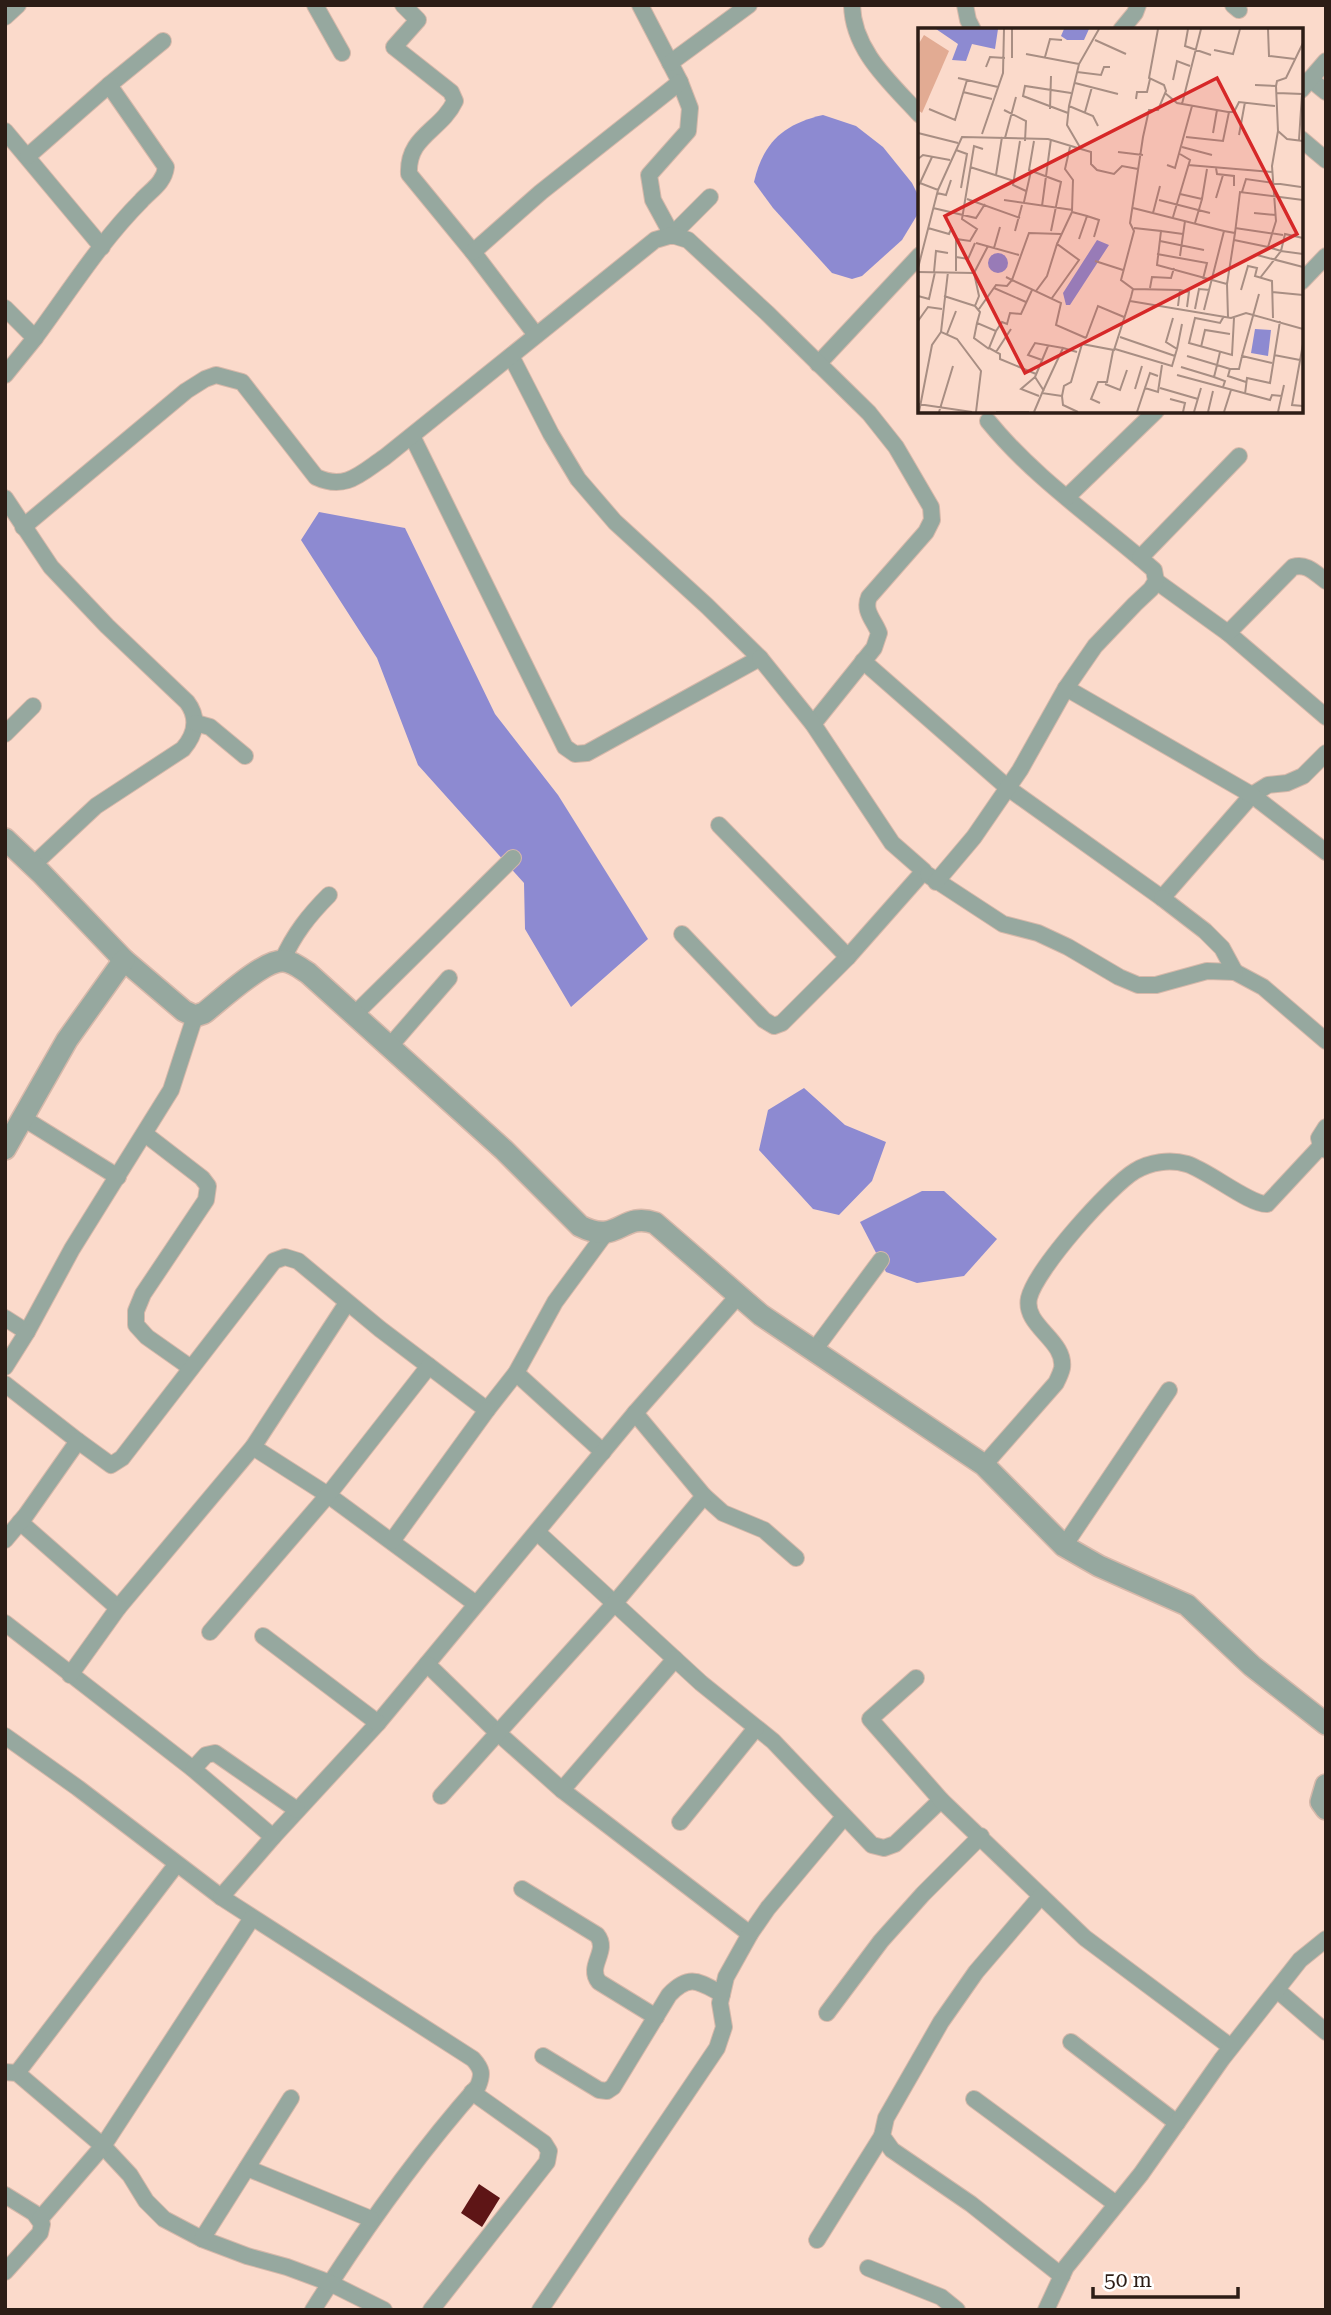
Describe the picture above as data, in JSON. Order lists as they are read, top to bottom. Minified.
{"scale_bar":"50 m"}
